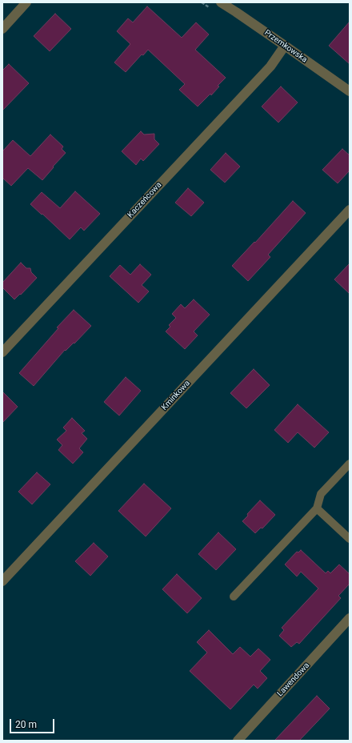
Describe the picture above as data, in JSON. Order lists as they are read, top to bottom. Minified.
{"streets":{"street":["Przemkowska","Kaczeńcowa","Kminkowa","Lawendowa"]},"crossings":[["Przemkowska","Kaczeńcowa"]],"scale_bar":"20 m"}
